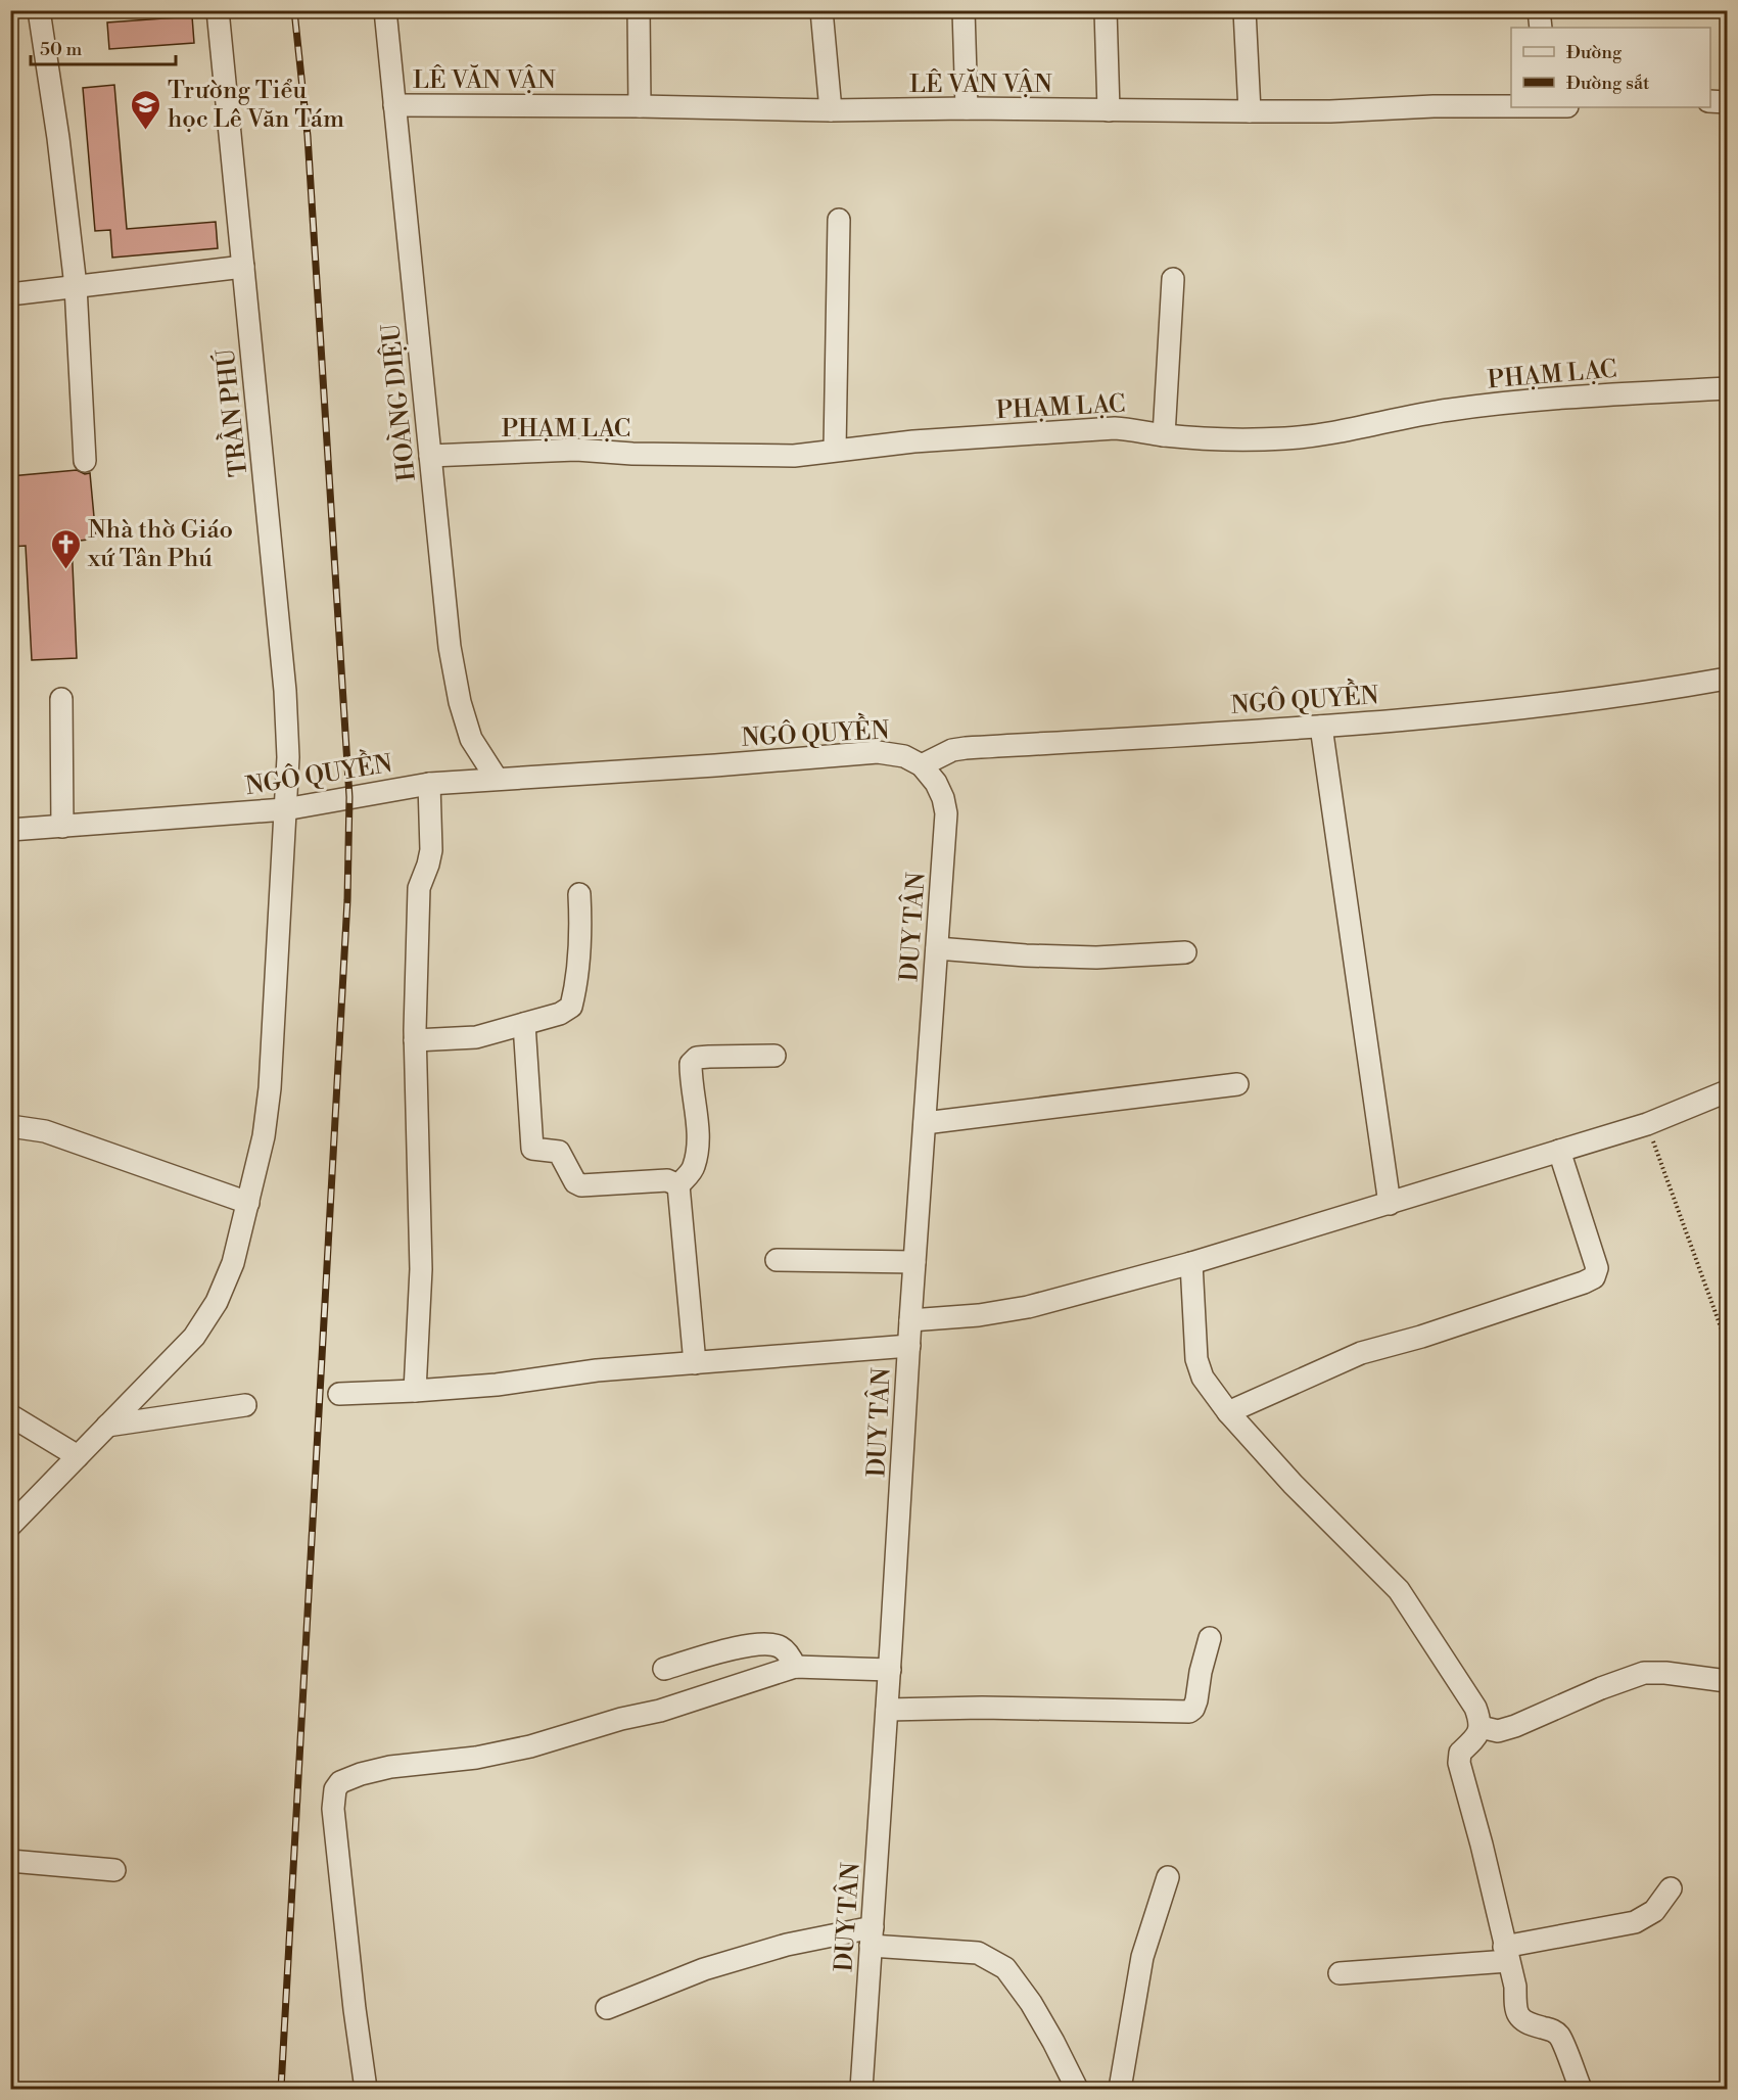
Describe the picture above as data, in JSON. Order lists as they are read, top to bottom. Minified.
{"streets":{"street":["LÊ VĂN VẬN","PHẠM LẠC","HOÀNG DIỆU","TRẦN PHÚ","NGÔ QUYỀN","DUY TÂN"]},"crossings":[["LÊ VĂN VẬN","HOÀNG DIỆU"],["PHẠM LẠC","HOÀNG DIỆU"],["HOÀNG DIỆU","NGÔ QUYỀN"],["TRẦN PHÚ","NGÔ QUYỀN"],["NGÔ QUYỀN","DUY TÂN"]],"places":{"school or university":["Trường Tiểu học Lê Văn Tám"],"church":["Nhà thờ Giáo xứ Tân Phú"]},"legend":["Đường","Đường sắt"],"scale_bar":"50 m"}
